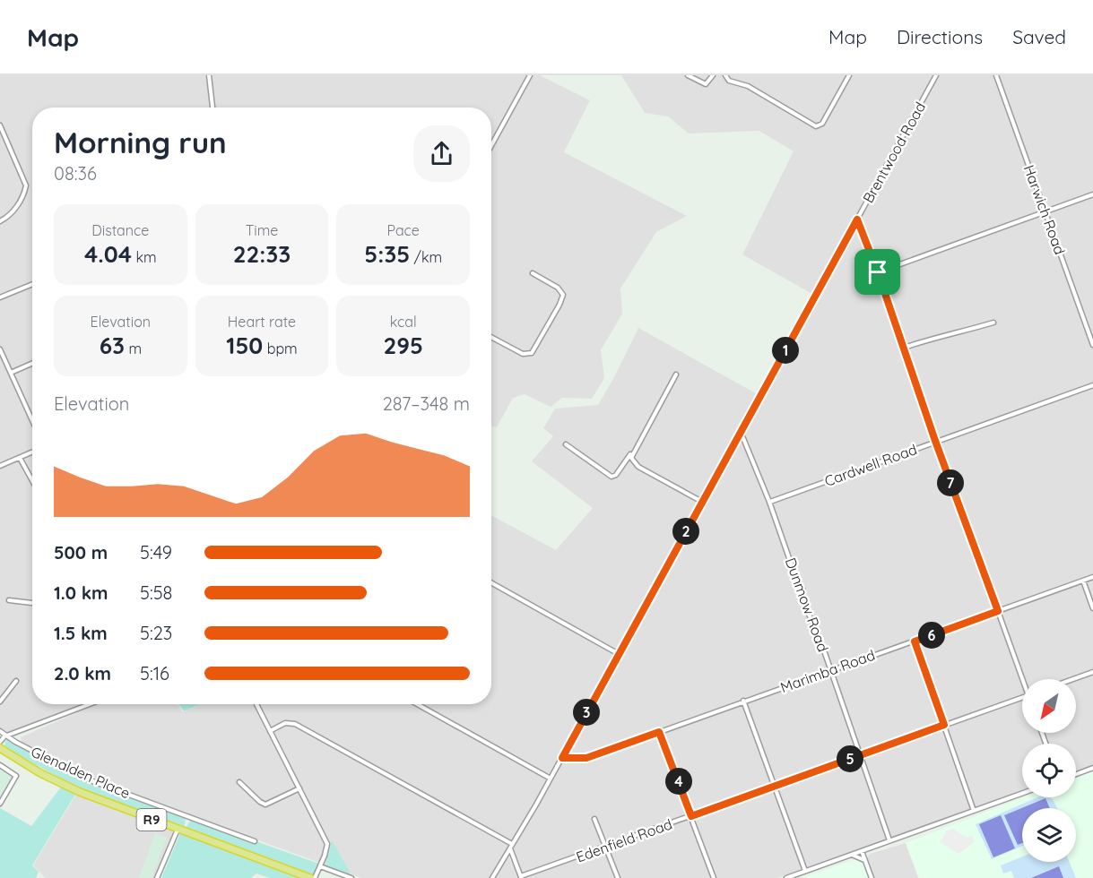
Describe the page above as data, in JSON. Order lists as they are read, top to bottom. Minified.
{"streets":{"highway":["R9"],"street":["Brentwood Road","Harwich Road","Cardwell Road","Dunmow Road","Marimba Road","Glenalden Place","Edenfield Road"]},"crossings":[["Brentwood Road","Dunmow Road"],["Brentwood Road","Marimba Road"],["Cardwell Road","Dunmow Road"],["Dunmow Road","Marimba Road"],["Dunmow Road","Edenfield Road"]],"north":"bottom left","page":{"header":"Map","nav":["Map","Directions","Saved"],"heading":["Morning run","08:36"],"stats":[["Distance","4.04 km"],["Time","22:33"],["Pace","5:35 /km"],["Elevation","63 m"],["Heart rate","150 bpm"],["kcal","295"]],"pins":["1","7","2","6","3","5","4"],"chart":["Elevation","287–348 m"],"list":[{"name":"500 m","note":"5:49"},{"name":"1.0 km","note":"5:58"},{"name":"1.5 km","note":"5:23"},{"name":"2.0 km","note":"5:16"}]}}
